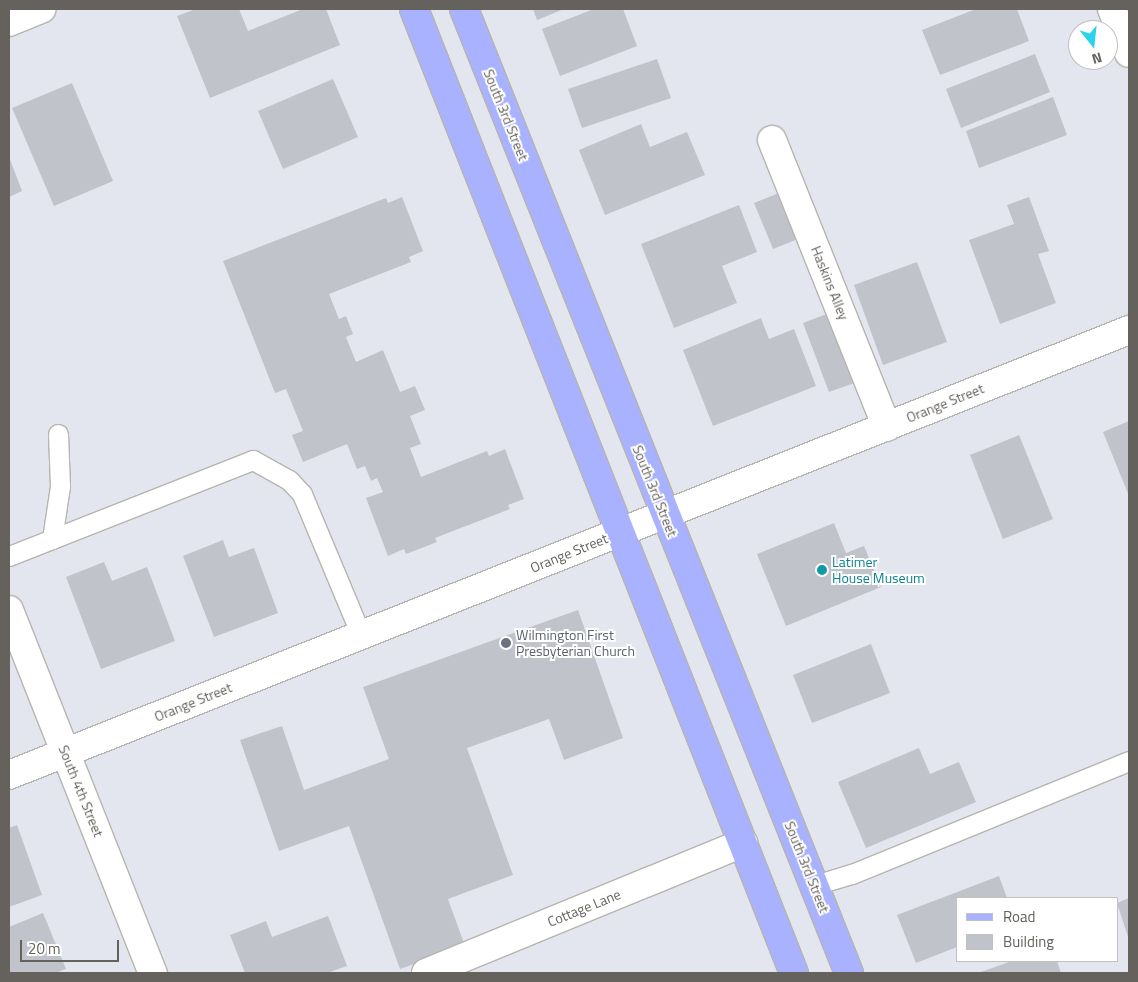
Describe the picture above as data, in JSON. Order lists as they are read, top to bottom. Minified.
{"streets":{"main road":["South 3rd Street"],"street":["Haskins Alley","Orange Street","South 4th Street","Cottage Lane"]},"crossings":[["South 3rd Street","Orange Street"],["Haskins Alley","Orange Street"],["Orange Street","South 4th Street"]],"places":["Latimer House Museum","Wilmington First Presbyterian Church"],"legend":["Road","Building"],"scale_bar":"20 m","north":"bottom"}
